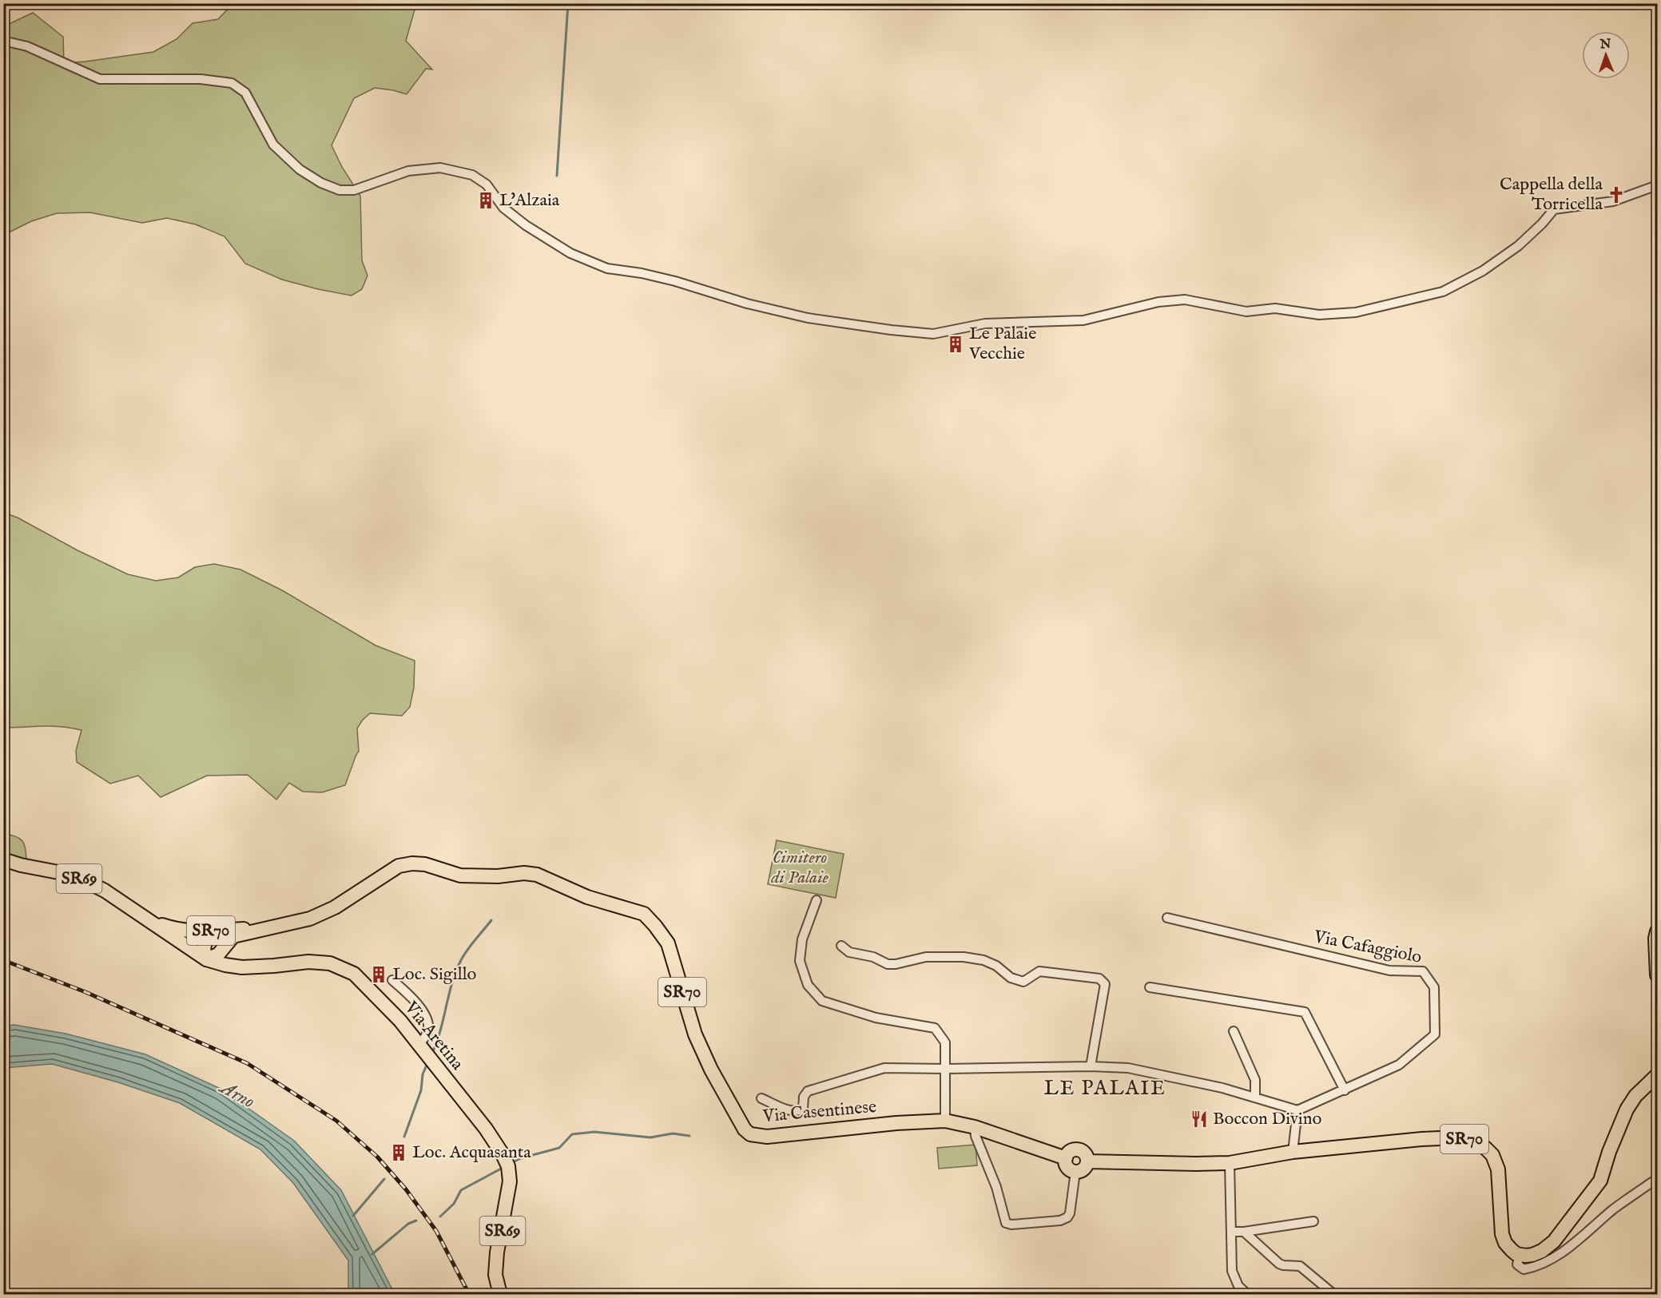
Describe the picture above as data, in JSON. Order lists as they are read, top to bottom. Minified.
{"streets":{"main road":["SR69","SR70","Via Aretina","Via Casentinese"],"street":["Via Cafaggiolo"]},"crossings":[["SR70","Via Aretina"],["SR70","Via Casentinese"],["Via Aretina","Via Casentinese"]],"districts":["LE PALAIE"],"water":["Arno"],"parks":["Cimitero di Palaie"],"places":{"church":["Cappella della Torricella"],"building":["L'Alzaia","Le Palaie Vecchie","Loc. Sigillo","Loc. Acquasanta"],"restaurant":["Boccon Divino"]},"north":"top"}
